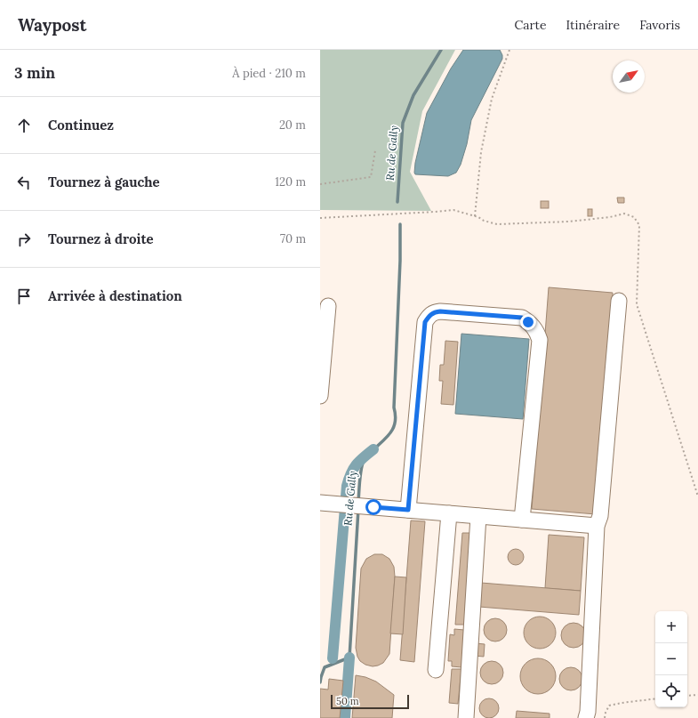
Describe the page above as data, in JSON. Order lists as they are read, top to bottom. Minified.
{"water":["Ru de Gally"],"scale_bar":"50 m","north":"top right","page":{"header":"Waypost","nav":["Carte","Itinéraire","Favoris"],"heading":["3 min","À pied · 210 m"],"list":[["Continuez","20 m"],["Tournez à gauche","120 m"],["Tournez à droite","70 m"],"Arrivée à destination"],"map_buttons":["+","−"],"scale":"50 m"}}
